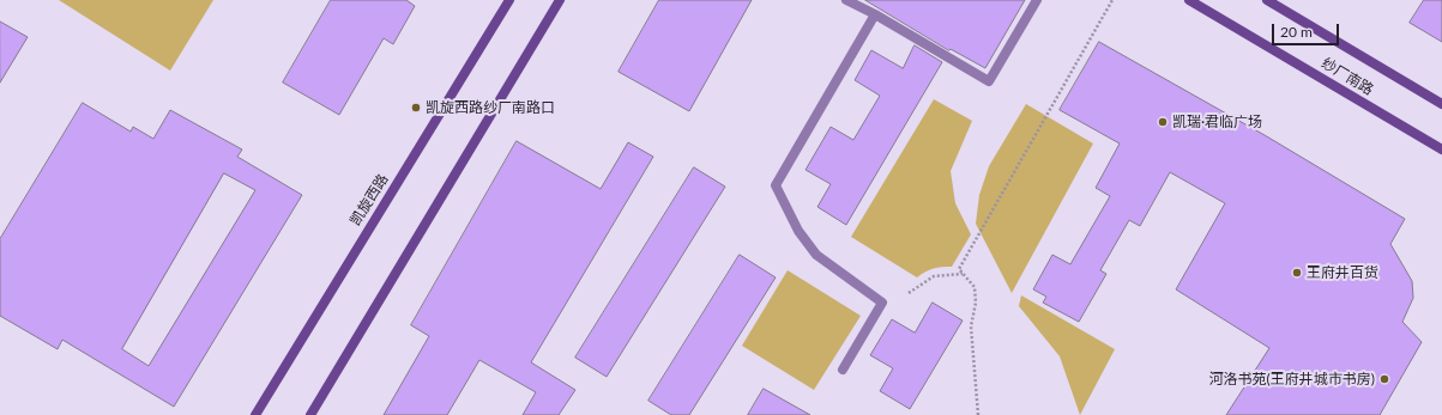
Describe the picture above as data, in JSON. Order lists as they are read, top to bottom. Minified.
{"streets":{"main road":["纱厂南路","凯旋西路"]},"places":["凯旋西路纱厂南路口","凯瑞·君临广场","王府井百货","河洛书苑(王府井城市书房)"],"scale_bar":"20 m"}
